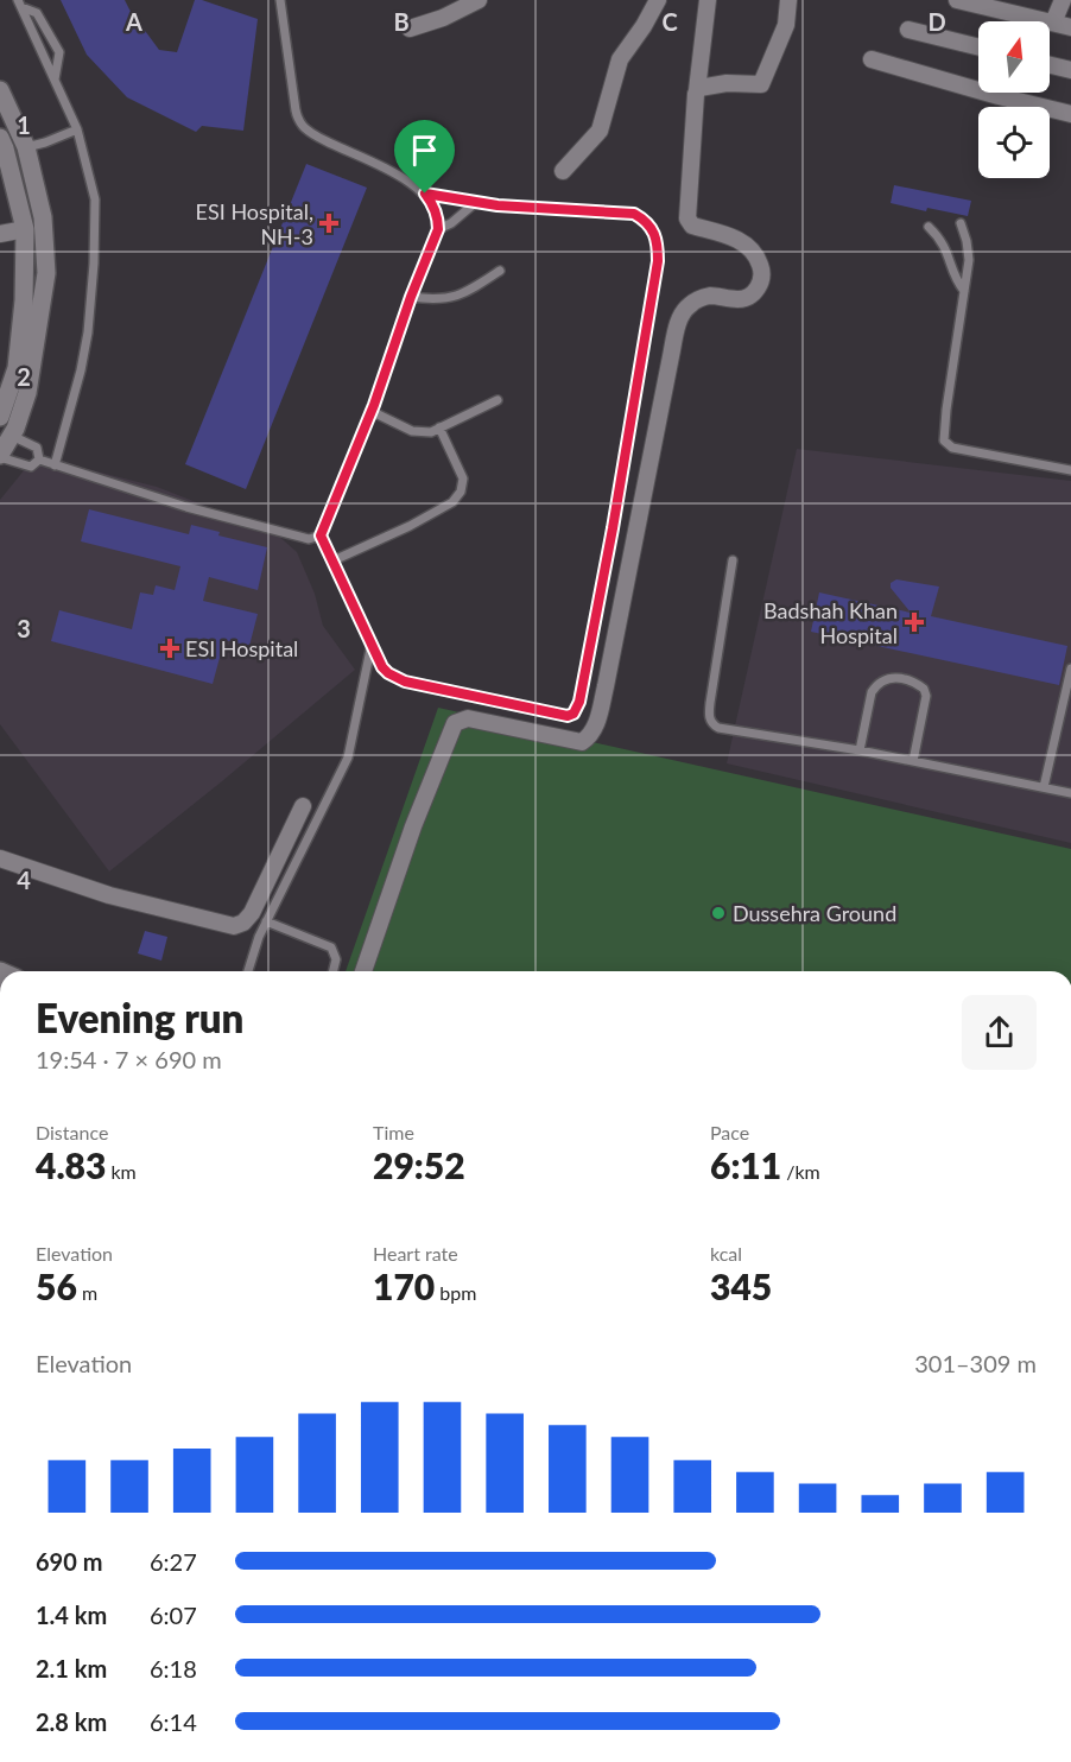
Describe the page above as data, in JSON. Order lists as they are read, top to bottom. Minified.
{"places":{"health":["ESI Hospital, NH-3","Badshah Khan Hospital","ESI Hospital"],"other":["Dussehra Ground"]},"north":"top","page":{"heading":["Evening run","19:54 · 7 × 690 m"],"stats":[["Distance","4.83 km"],["Time","29:52"],["Pace","6:11 /km"],["Elevation","56 m"],["Heart rate","170 bpm"],["kcal","345"]],"chart":["Elevation","301–309 m"],"list":[{"name":"690 m","note":"6:27"},{"name":"1.4 km","note":"6:07"},{"name":"2.1 km","note":"6:18"},{"name":"2.8 km","note":"6:14"}]},"grid":{"columns":["A","B","C","D"],"rows":["1","2","3","4"]}}
